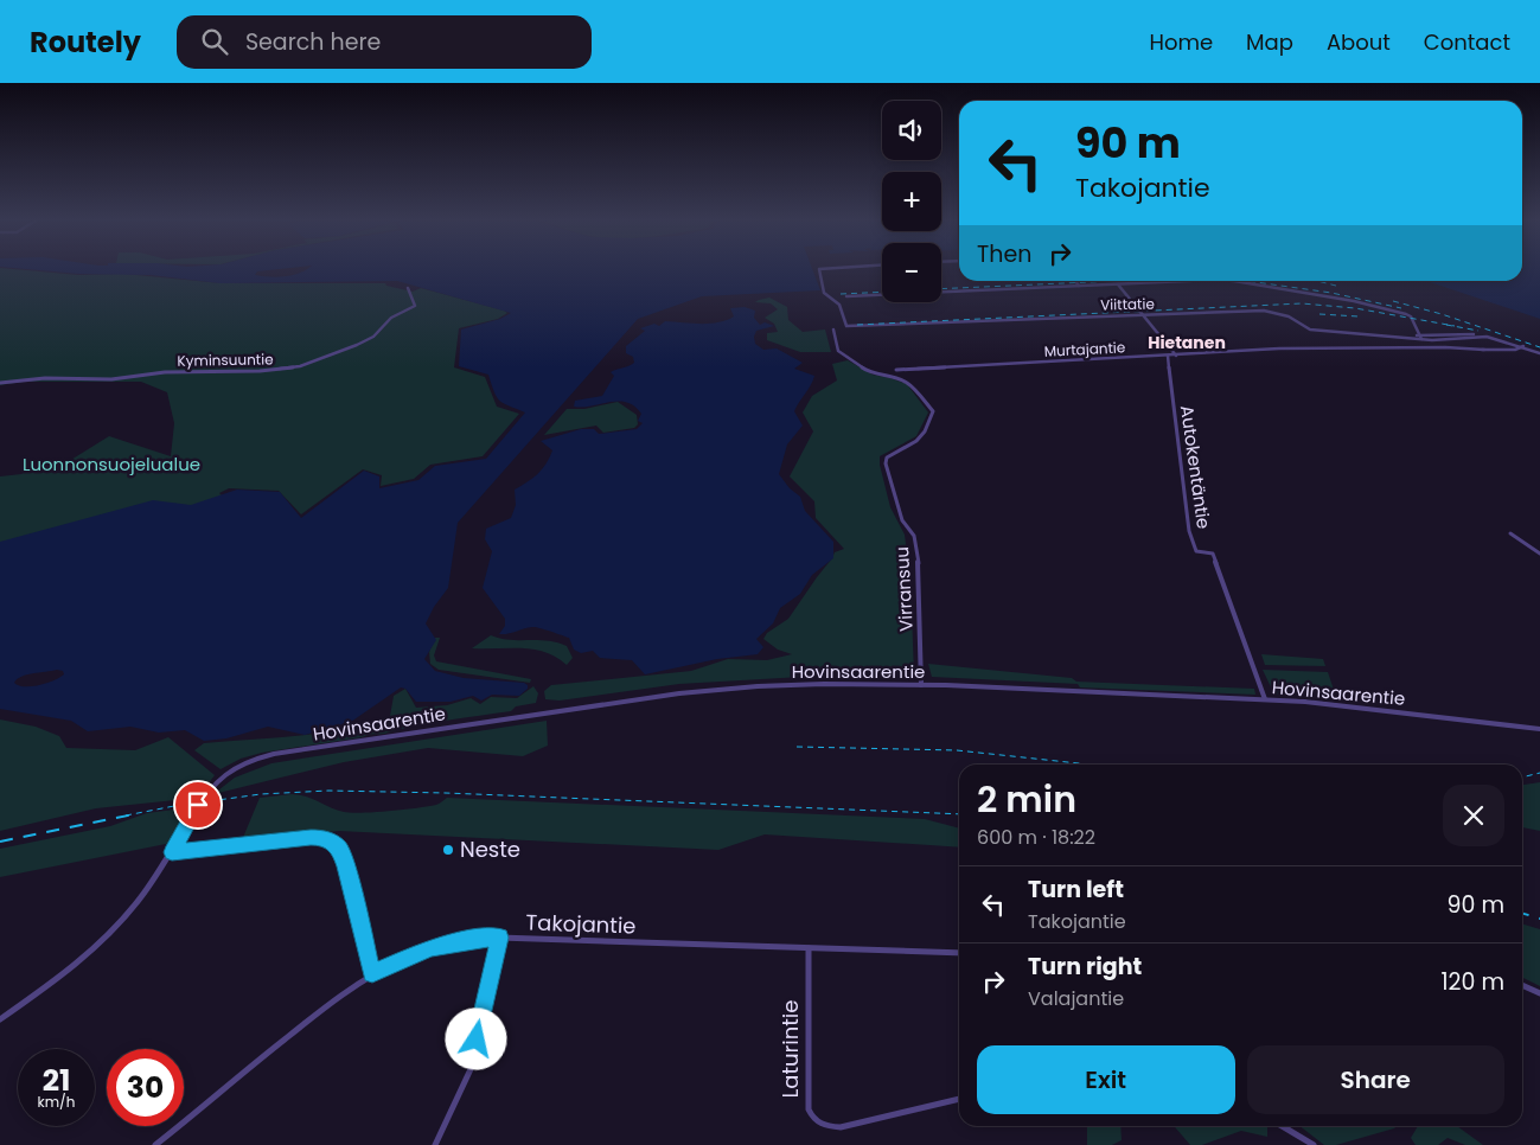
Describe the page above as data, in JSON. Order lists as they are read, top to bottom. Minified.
{"streets":{"street":["Viittatie","Murtajantie","Kyminsuuntie","Autokentäntie","Virransuu","Hovinsaarentie","Takojantie","Laturintie"]},"crossings":[["Murtajantie","Autokentäntie"],["Autokentäntie","Hovinsaarentie"],["Virransuu","Hovinsaarentie"],["Takojantie","Laturintie"]],"districts":["Hietanen"],"parks":["Luonnonsuojelualue"],"places":["Neste"],"page":{"header":"Routely","search":"Search here","nav":["Home","Map","About","Contact"],"map_buttons":["+","−"],"turn":["90 m","Takojantie"],"then":"Then","heading":["2 min","600 m · 18:22"],"list":[{"name":"Turn left","note":"Takojantie","value":"90 m"},{"name":"Turn right","note":"Valajantie","value":"120 m"}],"buttons":["Exit","Share"],"speed":"21 km/h","limit":"30"}}
